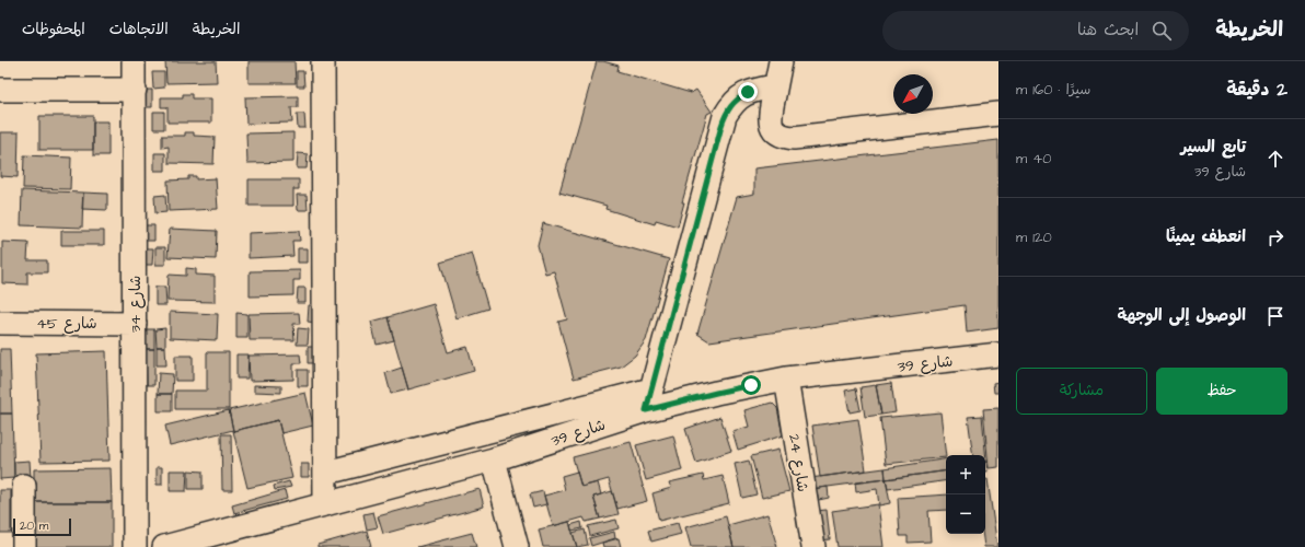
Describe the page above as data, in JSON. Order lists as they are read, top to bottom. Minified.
{"streets":{"street":["شارع 34","شارع 45","شارع 39","شارع 24"]},"crossings":[["شارع 34","شارع 45"],["شارع 39","شارع 24"]],"scale_bar":"20 m","north":"bottom left","page":{"header":"الخريطة","search":"ابحث هنا","nav":["الخريطة","الاتجاهات","المحفوظات"],"heading":["2 دقيقة","سيرًا · 160 m"],"list":[["تابع السير","شارع 39","40 m"],["انعطف يمينًا","120 m"],"الوصول إلى الوجهة"],"buttons":["حفظ","مشاركة"],"map_buttons":["+","−"],"scale":"20 m"}}
